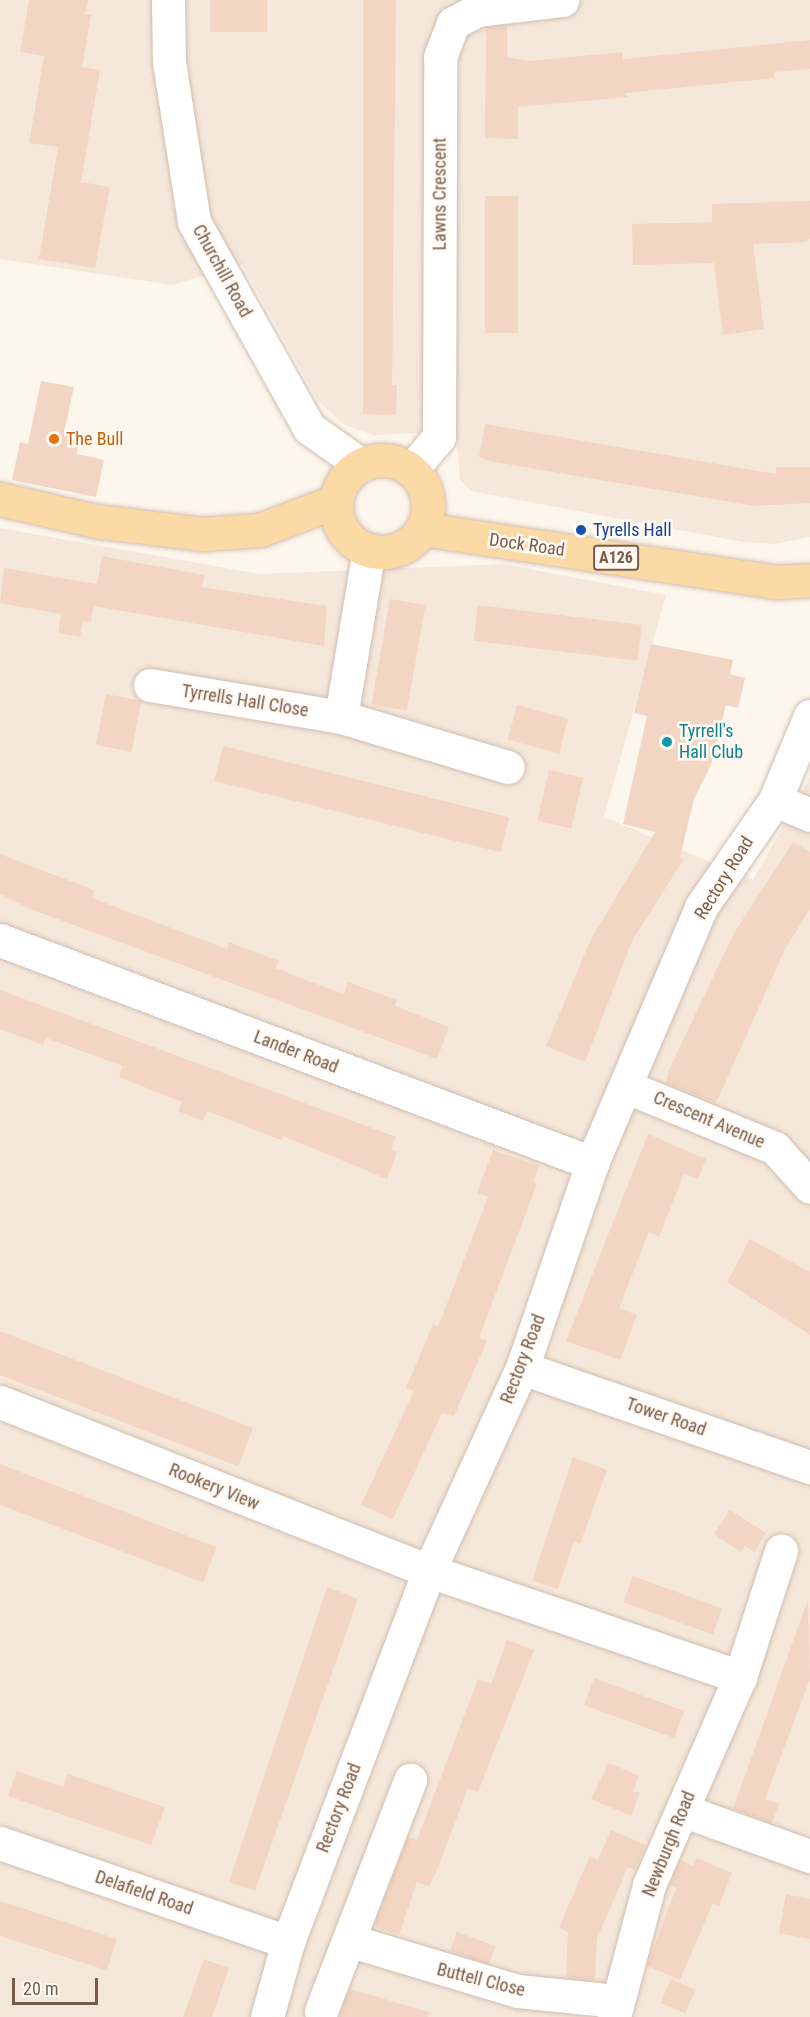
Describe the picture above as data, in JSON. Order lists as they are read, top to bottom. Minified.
{"streets":{"main road":["Dock Road","A126"],"street":["Lawns Crescent","Churchill Road","Tyrrells Hall Close","Rectory Road","Lander Road","Crescent Avenue","Tower Road","Rookery View","Newburgh Road","Delafield Road","Buttell Close"]},"crossings":[["Lawns Crescent","Churchill Road"],["Lawns Crescent","Dock Road"],["Churchill Road","Dock Road"],["Rectory Road","Lander Road"],["Rectory Road","Crescent Avenue"],["Rectory Road","Tower Road"],["Rectory Road","Rookery View"],["Rectory Road","Delafield Road"],["Newburgh Road","Buttell Close"]],"places":["The Bull","Tyrells Hall","Tyrrell's Hall Club"],"scale_bar":"20 m"}
